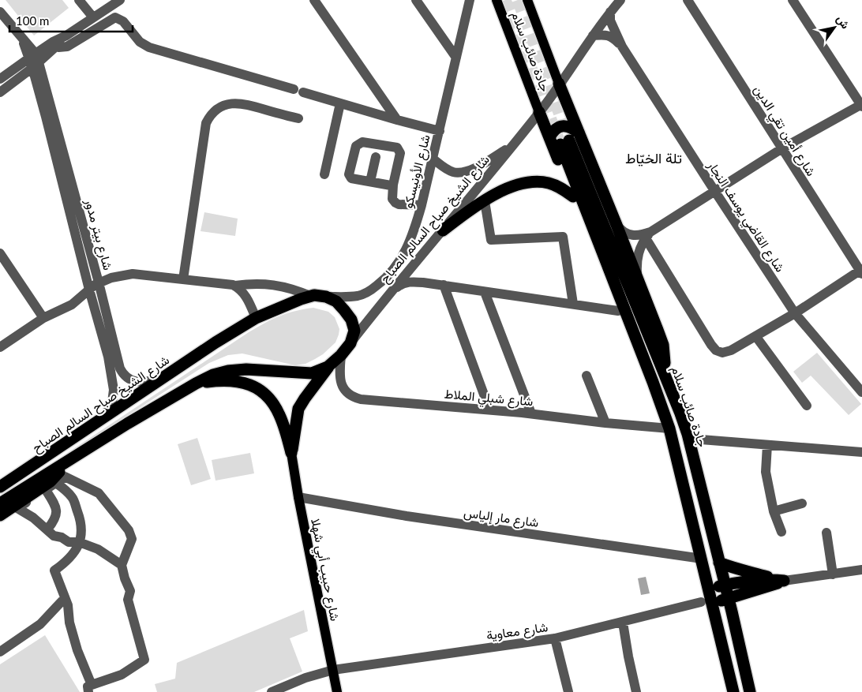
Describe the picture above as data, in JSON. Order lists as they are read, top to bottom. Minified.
{"streets":{"highway":["جادة صائب سلام","شارع الشيخ صباح السالم الصباح"],"main road":["شارع حبيب أبي شهلا"],"street":["شارع أمين تقي الدين","شارع الأونيسكو","شارع القاضي يوسف النجار","شارع بيتر مدور","شارع شبلي الملاط","شارع مار إلياس","شارع معاوية"]},"crossings":[["جادة صائب سلام","شارع الشيخ صباح السالم الصباح"],["جادة صائب سلام","شارع شبلي الملاط"],["جادة صائب سلام","شارع مار إلياس"],["جادة صائب سلام","شارع معاوية"],["شارع القاضي يوسف النجار","شارع الشيخ صباح السالم الصباح"],["شارع الشيخ صباح السالم الصباح","شارع بيتر مدور"],["شارع الشيخ صباح السالم الصباح","شارع شبلي الملاط"],["شارع مار إلياس","شارع حبيب أبي شهلا"],["شارع حبيب أبي شهلا","شارع معاوية"]],"districts":["تلة الخيّاط"],"scale_bar":"100 m","north":"top right"}
